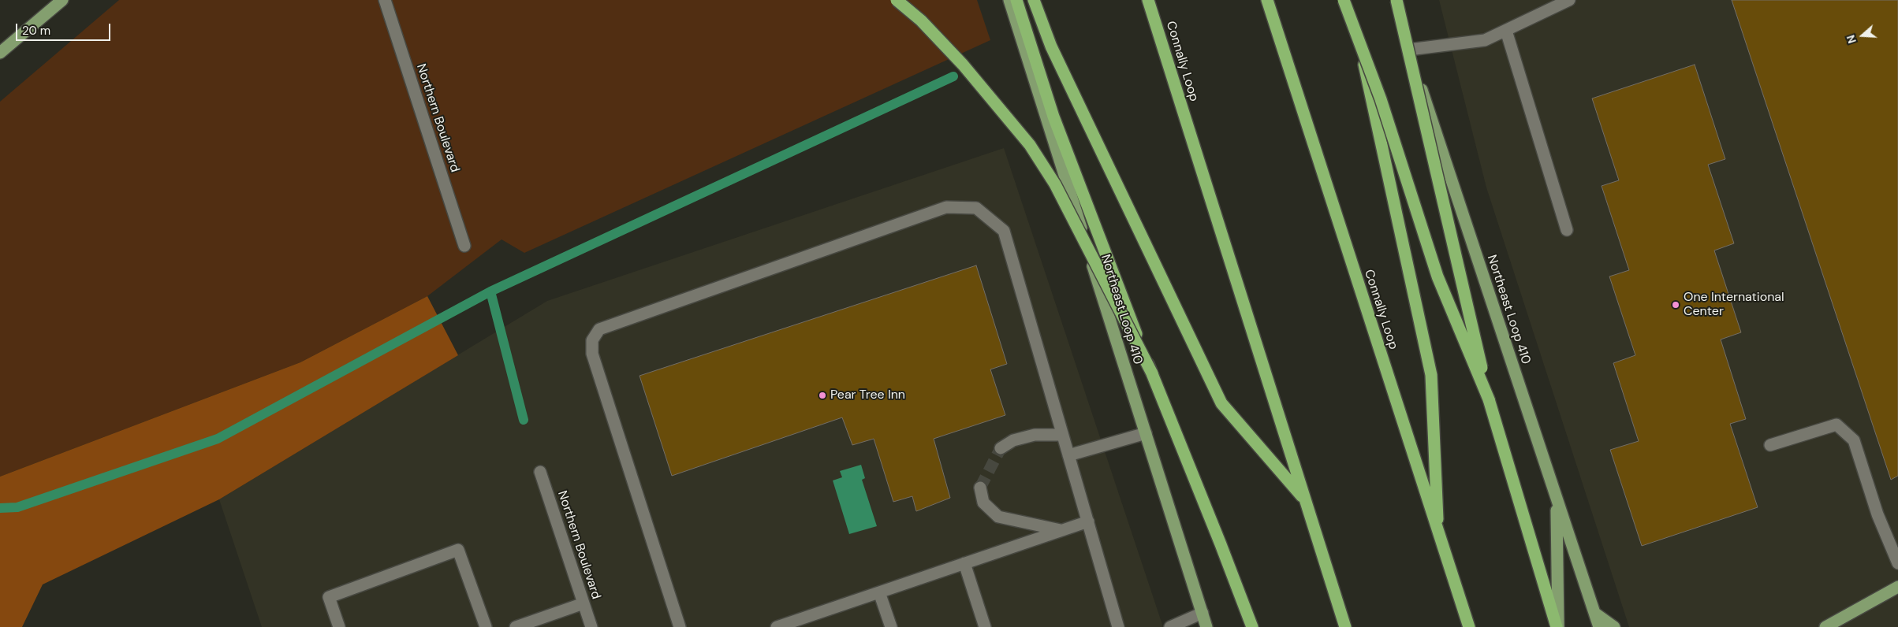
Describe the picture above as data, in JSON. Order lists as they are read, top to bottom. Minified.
{"streets":{"highway":["Connally Loop"],"main road":["Northeast Loop 410"],"street":["Northern Boulevard"]},"places":["One International Center","Pear Tree Inn"],"scale_bar":"20 m","north":"left"}
